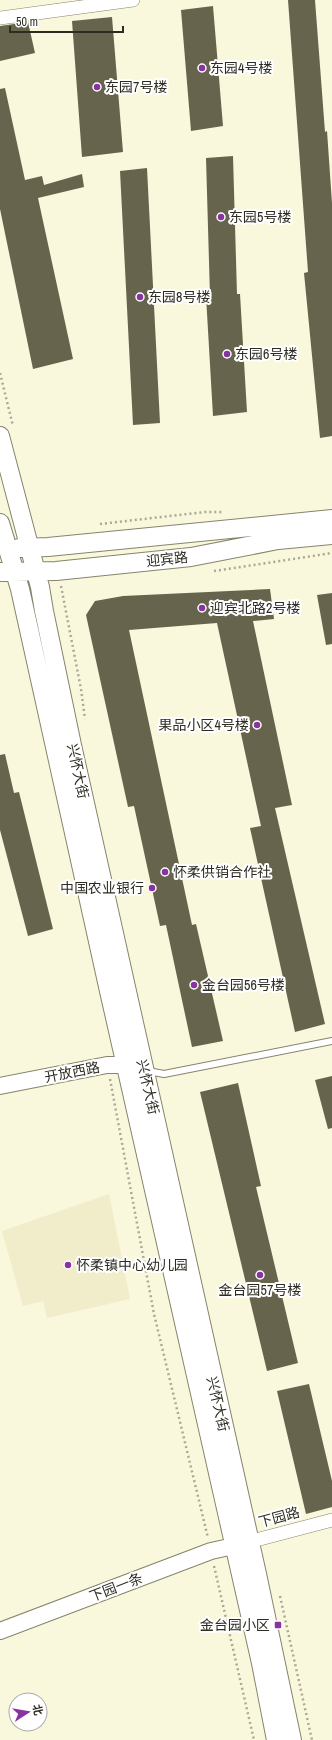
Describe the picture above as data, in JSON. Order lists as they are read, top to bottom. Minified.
{"streets":{"main road":["迎宾路","兴怀大街"],"street":["开放西路","下园路","下园一条"]},"crossings":[["迎宾路","兴怀大街"],["兴怀大街","开放西路"],["兴怀大街","下园路"],["兴怀大街","下园一条"],["下园路","下园一条"]],"places":{"other":["东园4号楼","东园7号楼","东园5号楼","东园8号楼","东园6号楼","迎宾北路2号楼","果品小区4号楼","怀柔供销合作社","中国农业银行","金台园56号楼","怀柔镇中心幼儿园","金台园57号楼"],"transit":["金台园小区"]},"scale_bar":"50 m","north":"right"}
